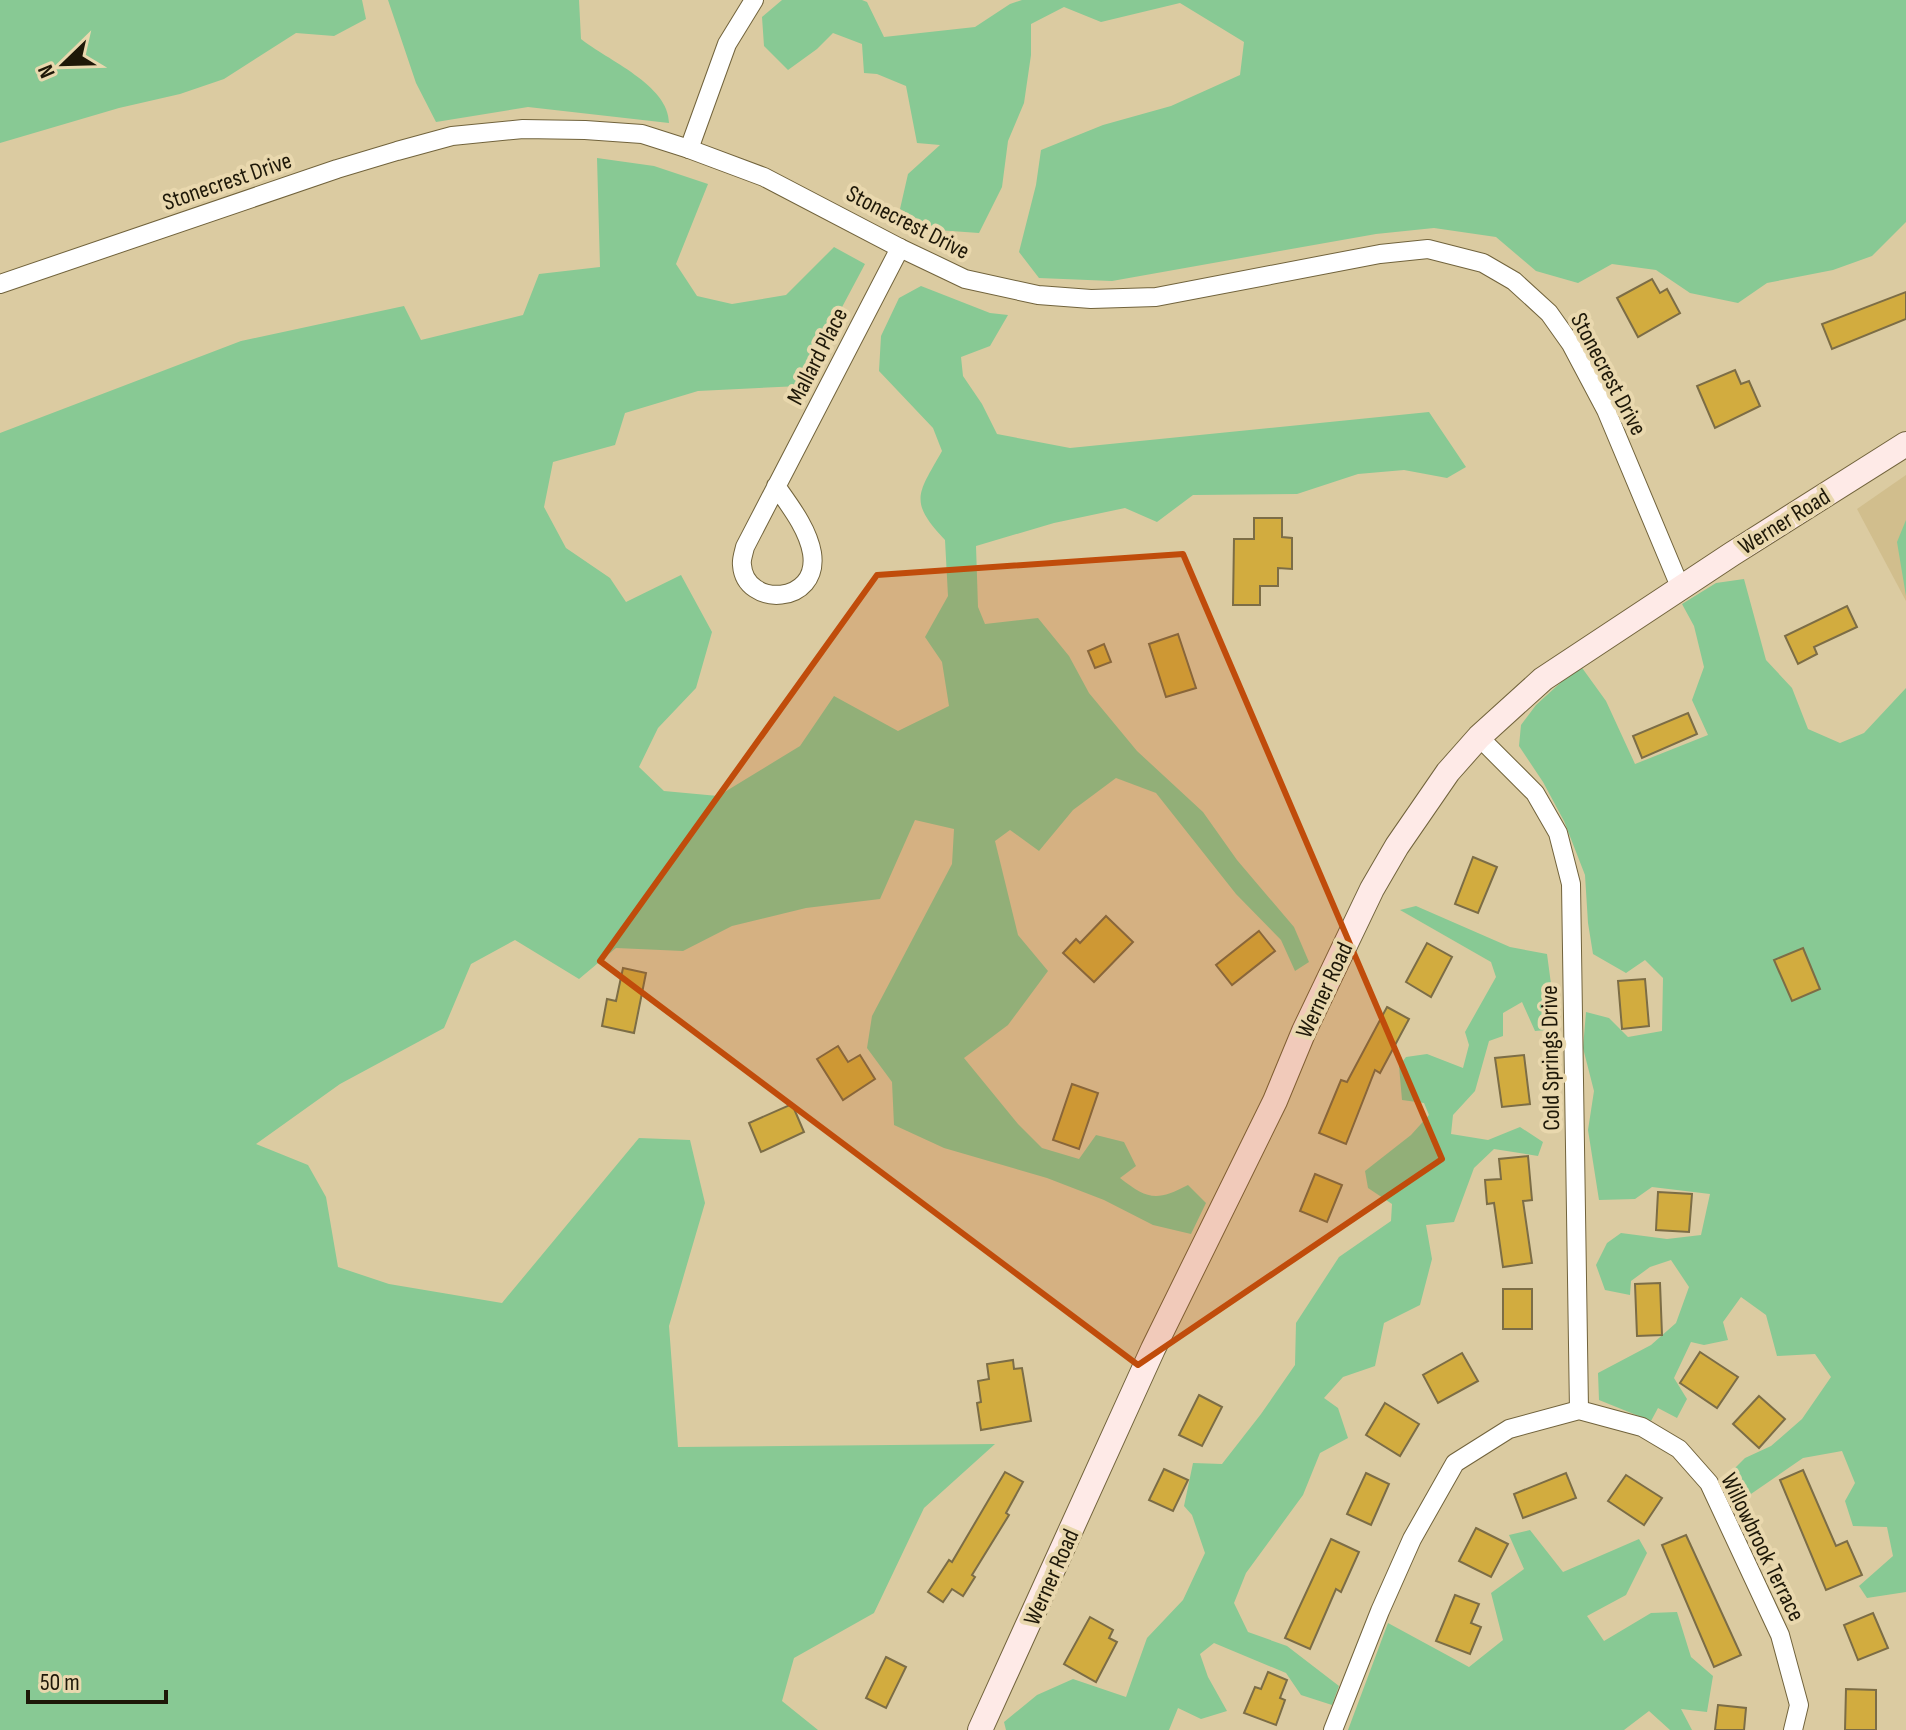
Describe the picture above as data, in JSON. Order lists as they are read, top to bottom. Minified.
{"streets":{"street":["Stonecrest Drive","Mallard Place","Werner Road","Cold Springs Drive","Willowbrook Terrace"]},"crossings":[["Stonecrest Drive","Mallard Place"],["Stonecrest Drive","Werner Road"],["Werner Road","Cold Springs Drive"],["Cold Springs Drive","Willowbrook Terrace"]],"scale_bar":"50 m","north":"bottom left"}
